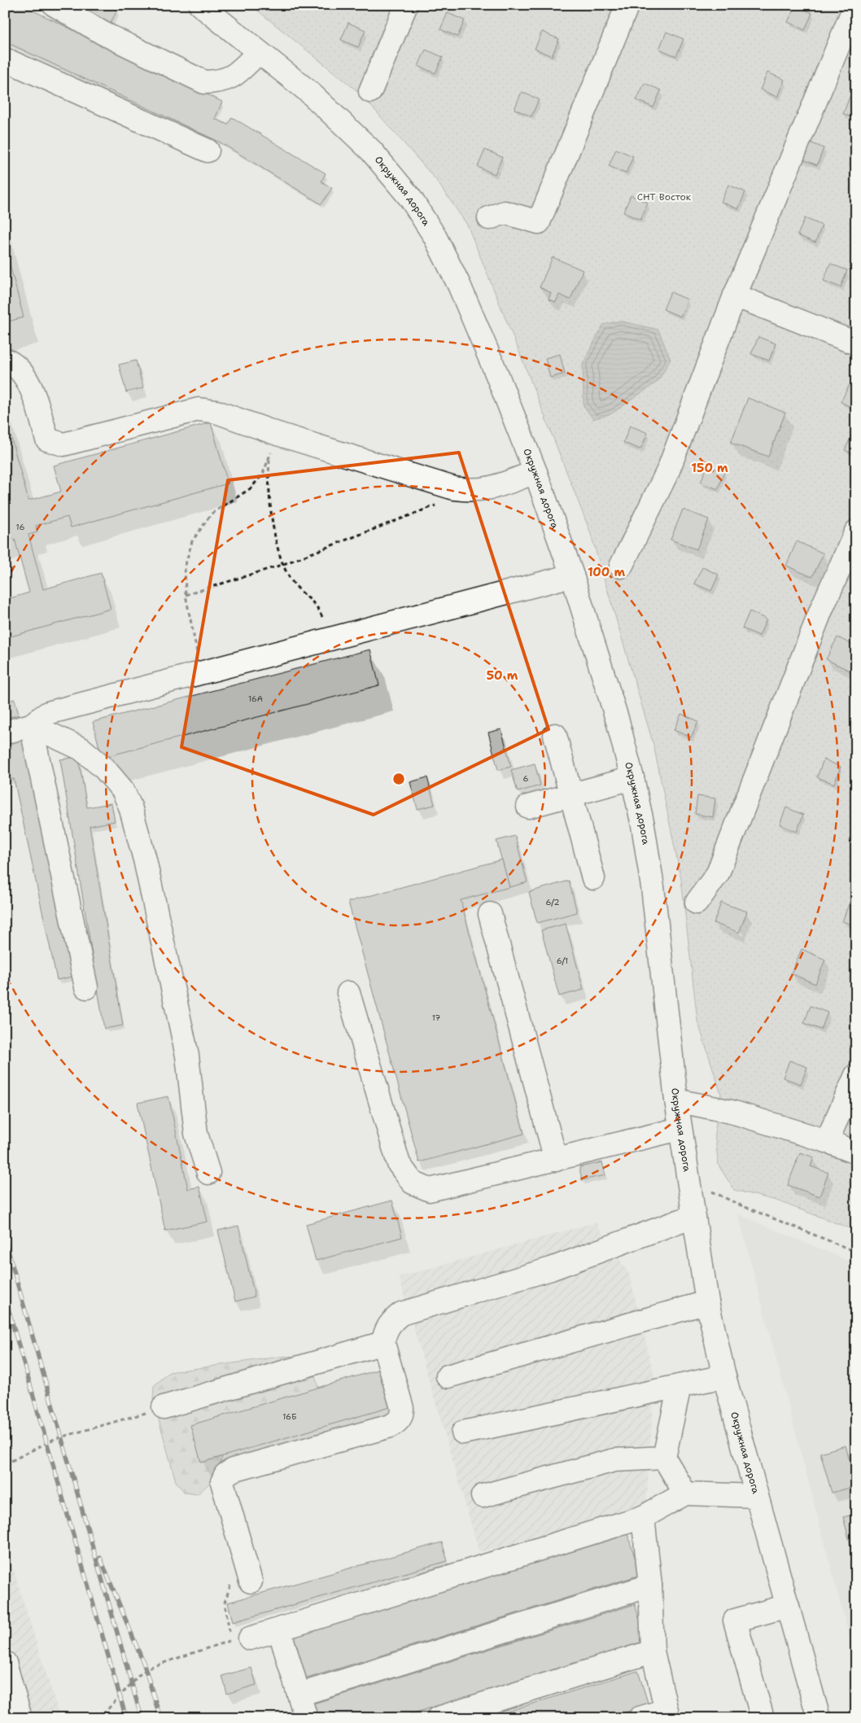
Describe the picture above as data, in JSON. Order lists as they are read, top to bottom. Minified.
{"streets":{"main road":["Окружная дорога"]},"parks":["СНТ Восток"],"house_numbers":["16","16А","6","6/2","6/1","17","16Б"],"rings":["150 m","100 m","50 m"]}
